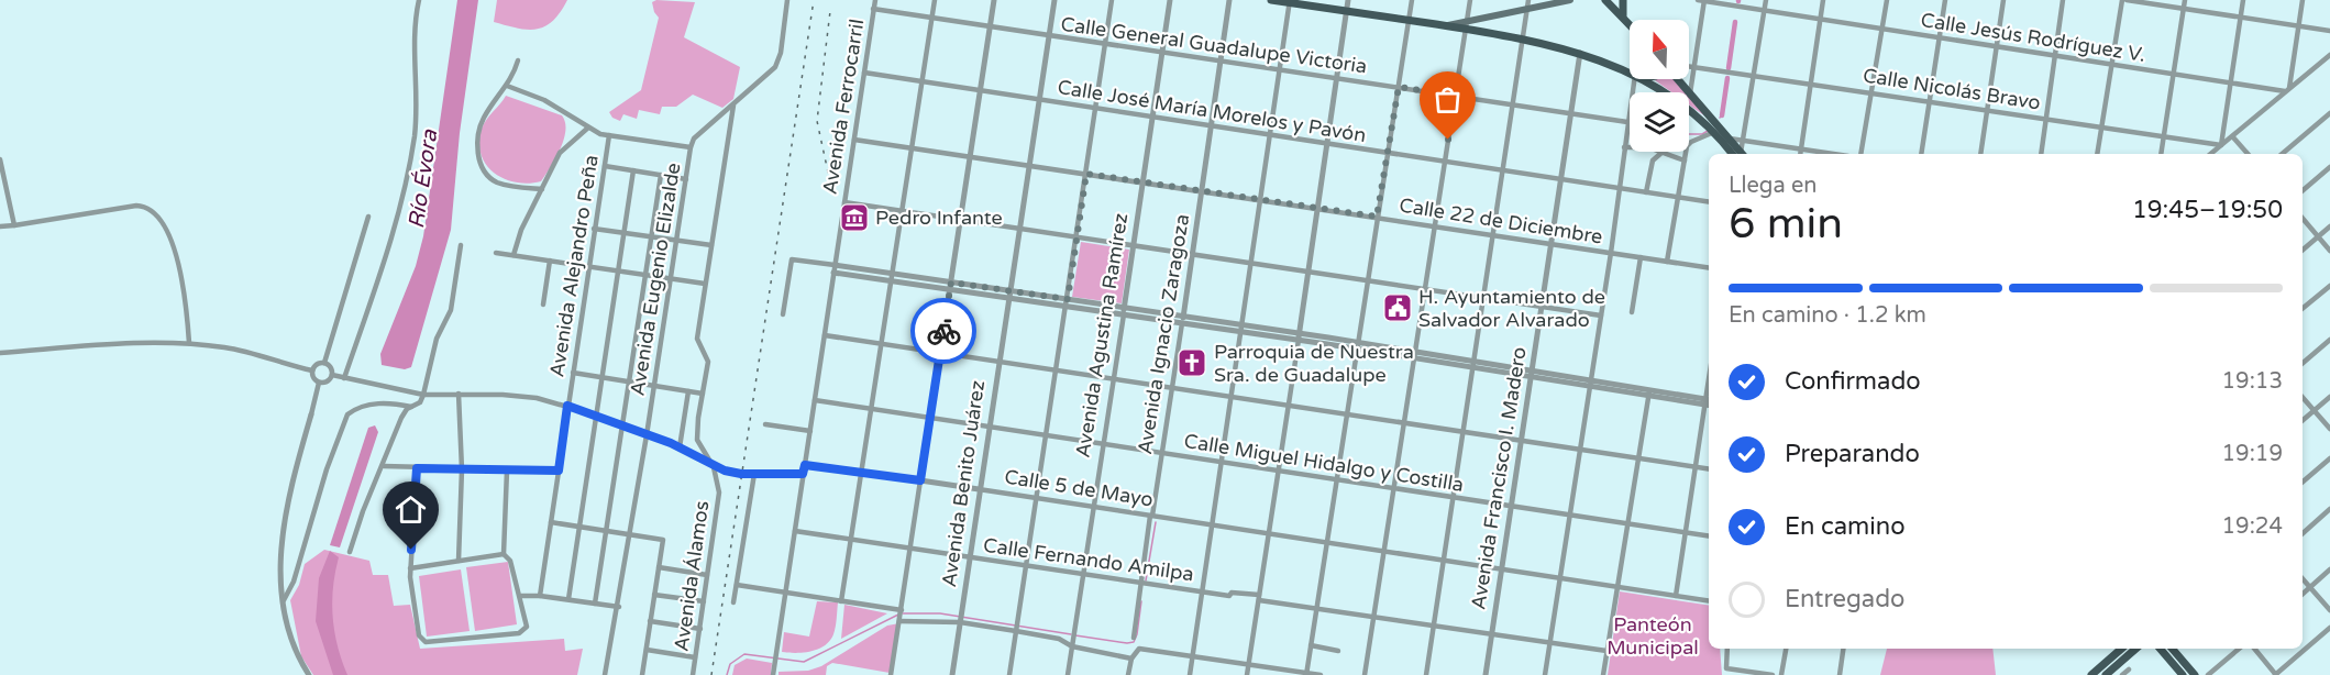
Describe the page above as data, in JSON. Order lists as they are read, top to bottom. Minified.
{"streets":{"street":["Calle Jesús Rodríguez V.","Calle General Guadalupe Victoria","Calle Nicolás Bravo","Avenida Ferrocarril","Calle José María Morelos y Pavón","Calle 22 de Diciembre","Avenida Alejandro Peña","Avenida Eugenio Elizalde","Avenida Ignacio Zaragoza","Avenida Agustina Ramírez","Calle Miguel Hidalgo y Costilla","Avenida Francisco I. Madero","Avenida Benito Juárez","Calle 5 de Mayo","Calle Fernando Amilpa","Avenida Álamos"]},"crossings":[["Calle General Guadalupe Victoria","Avenida Ferrocarril"],["Calle General Guadalupe Victoria","Avenida Ignacio Zaragoza"],["Calle General Guadalupe Victoria","Avenida Agustina Ramírez"],["Calle General Guadalupe Victoria","Avenida Francisco I. Madero"],["Calle General Guadalupe Victoria","Avenida Benito Juárez"],["Avenida Ferrocarril","Calle José María Morelos y Pavón"],["Avenida Ferrocarril","Calle 22 de Diciembre"],["Avenida Ferrocarril","Calle Miguel Hidalgo y Costilla"],["Avenida Ferrocarril","Calle 5 de Mayo"],["Avenida Ferrocarril","Calle Fernando Amilpa"],["Calle José María Morelos y Pavón","Avenida Ignacio Zaragoza"],["Calle José María Morelos y Pavón","Avenida Agustina Ramírez"],["Calle José María Morelos y Pavón","Avenida Francisco I. Madero"],["Calle José María Morelos y Pavón","Avenida Benito Juárez"],["Calle 22 de Diciembre","Avenida Ignacio Zaragoza"],["Calle 22 de Diciembre","Avenida Agustina Ramírez"],["Calle 22 de Diciembre","Avenida Francisco I. Madero"],["Calle 22 de Diciembre","Avenida Benito Juárez"],["Avenida Eugenio Elizalde","Avenida Álamos"],["Avenida Ignacio Zaragoza","Calle Miguel Hidalgo y Costilla"],["Avenida Ignacio Zaragoza","Calle 5 de Mayo"],["Avenida Ignacio Zaragoza","Calle Fernando Amilpa"],["Avenida Agustina Ramírez","Calle Miguel Hidalgo y Costilla"],["Avenida Agustina Ramírez","Calle 5 de Mayo"],["Avenida Agustina Ramírez","Calle Fernando Amilpa"],["Calle Miguel Hidalgo y Costilla","Avenida Francisco I. Madero"],["Calle Miguel Hidalgo y Costilla","Avenida Benito Juárez"],["Avenida Francisco I. Madero","Calle 5 de Mayo"],["Avenida Francisco I. Madero","Calle Fernando Amilpa"],["Avenida Benito Juárez","Calle 5 de Mayo"],["Avenida Benito Juárez","Calle Fernando Amilpa"]],"water":["Río Évora"],"parks":["Panteón Municipal"],"places":{"museum":["Pedro Infante"],"public building":["H. Ayuntamiento de Salvador Alvarado"],"church":["Parroquia de Nuestra Sra. de Guadalupe"]},"north":"top","page":{"heading":["6 min","Llega en","19:45–19:50"],"bar":"En camino · 1.2 km","list":[["Confirmado","19:13"],["Preparando","19:19"],["En camino","19:24"],"Entregado"]}}
